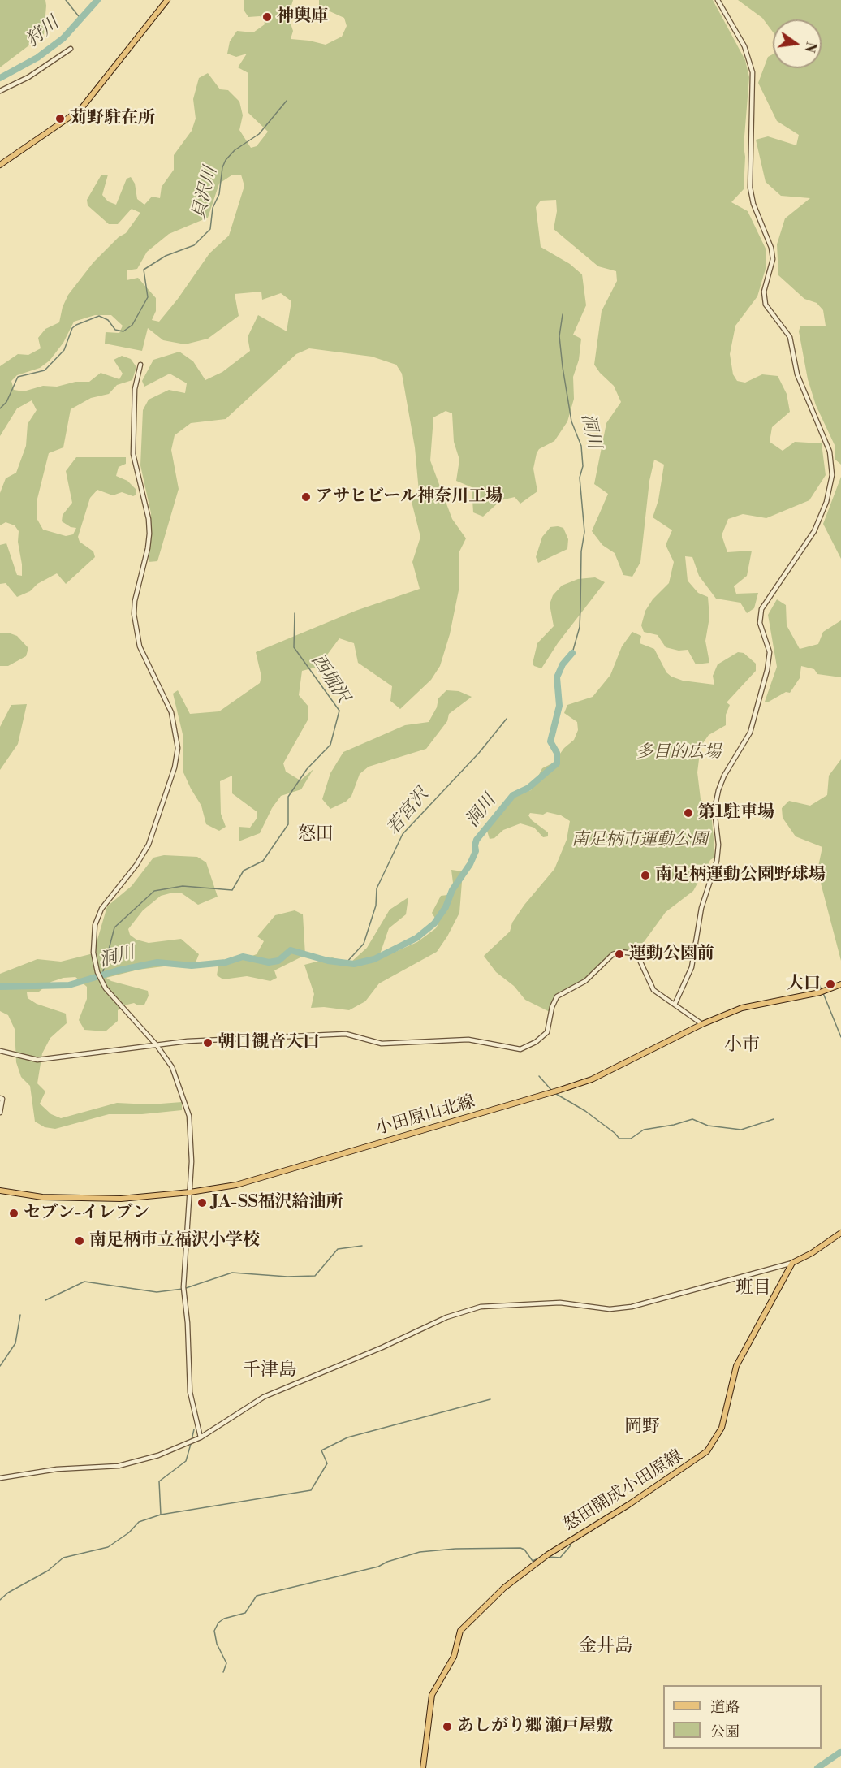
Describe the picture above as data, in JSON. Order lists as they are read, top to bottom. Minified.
{"streets":{"main road":["小田原山北線","怒田開成小田原線"]},"districts":["怒田","小市","班目","千津島","岡野","金井島"],"water":["狩川","貝沢川","洞川","西堀沢","若宮沢"],"parks":["多目的広場","南足柄市運動公園"],"places":["神輿庫","苅野駐在所","アサヒビール神奈川工場","第1駐車場","南足柄運動公園野球場","運動公園前","大口","朝日観音入口","JA-SS福沢給油所","セブン-イレブン","南足柄市立福沢小学校","あしがり郷 瀬戸屋敷"],"legend":["道路","公園"],"north":"right"}
